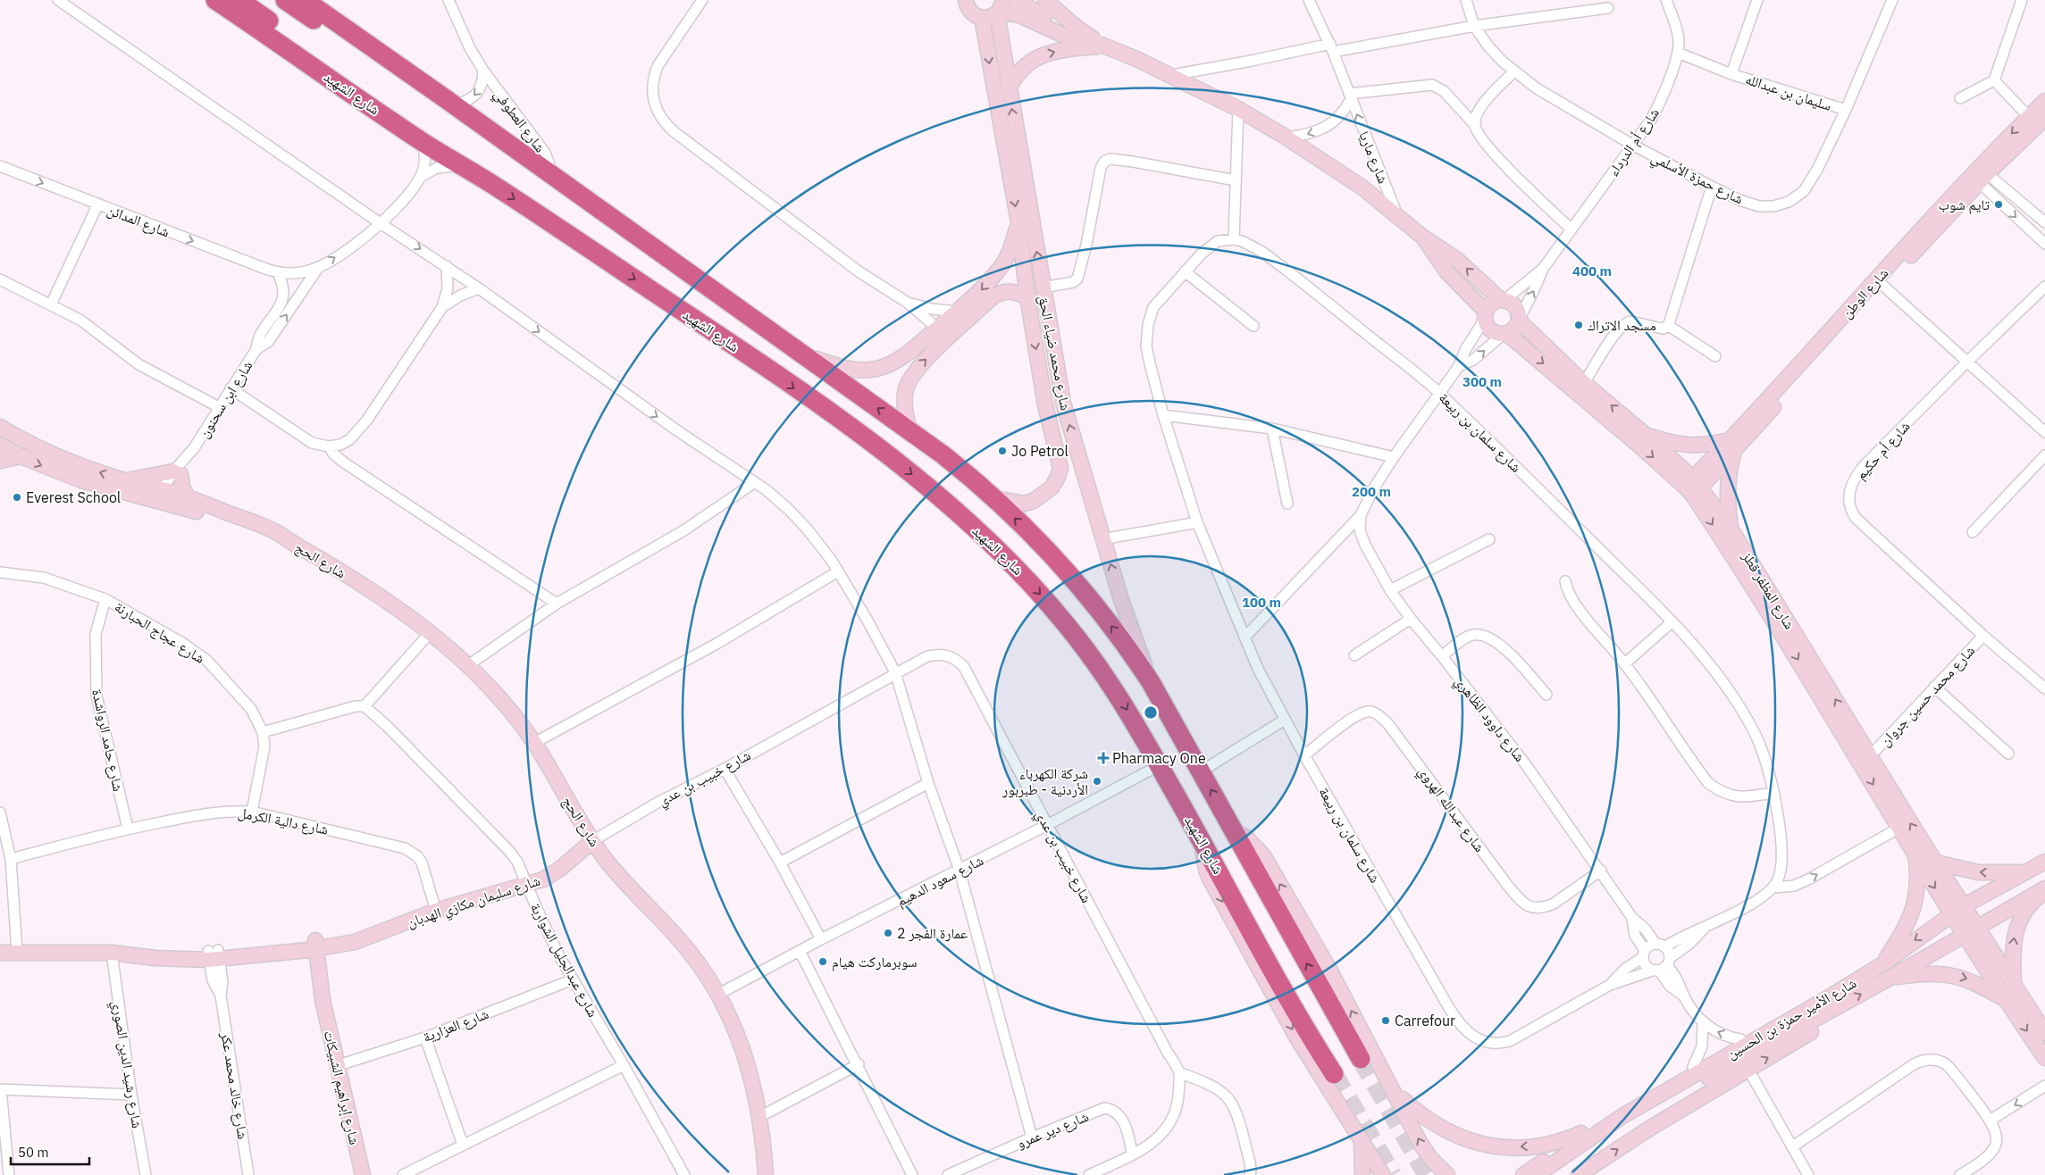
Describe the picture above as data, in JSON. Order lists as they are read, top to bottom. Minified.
{"streets":{"highway":["شارع الشهيد"],"street":["سليمان بن عبدالله","شارع العطوفي","شارع أم الدرداء","شارع ماريا","شارع حمزة الأسلمي","شارع المدائن","شارع الوطن","شارع محمد ضياء الحق","شارع ابن سحنون","شارع سلمان بن ربيعة","شارع أم حكيم","شارع الحج","شارع المظفر قطز","شارع عجاج الحبارنة","شارع محمد حسين جروان","شارع داوود الظاهري","شارع حامد الرواشدة","شارع خبيب بن عدي","شارع عبدالله الهروي","شارع دالية الكرمل","شارع سعود الدهيم","شارع سليمان مكازي الهدبان","شارع عبدالجليل الشواربة","شارع الأمير حمزة بن الحسين","شارع العزارية","شارع رشيد الدين الصوري","شارع خالد محمد عكر","شارع إبراهيم الشبيكات","شارع دير عمرو"]},"crossings":[["سليمان بن عبدالله","شارع أم الدرداء"],["سليمان بن عبدالله","شارع حمزة الأسلمي"],["شارع الشهيد","شارع ابن سحنون"],["شارع الشهيد","شارع سعود الدهيم"],["شارع أم الدرداء","شارع حمزة الأسلمي"],["شارع أم الدرداء","شارع المظفر قطز"],["شارع المدائن","شارع ابن سحنون"],["شارع الوطن","شارع المظفر قطز"],["شارع ابن سحنون","شارع الحج"],["شارع سلمان بن ربيعة","شارع داوود الظاهري"],["شارع سلمان بن ربيعة","شارع عبدالله الهروي"],["شارع أم حكيم","شارع محمد حسين جروان"],["شارع الحج","شارع خبيب بن عدي"],["شارع الحج","شارع سعود الدهيم"],["شارع الحج","شارع سليمان مكازي الهدبان"],["شارع المظفر قطز","شارع محمد حسين جروان"],["شارع المظفر قطز","شارع الأمير حمزة بن الحسين"],["شارع عجاج الحبارنة","شارع حامد الرواشدة"],["شارع عجاج الحبارنة","شارع دالية الكرمل"],["شارع داوود الظاهري","شارع عبدالله الهروي"],["شارع حامد الرواشدة","شارع دالية الكرمل"],["شارع خبيب بن عدي","شارع سعود الدهيم"],["شارع خبيب بن عدي","شارع سليمان مكازي الهدبان"],["شارع دالية الكرمل","شارع سليمان مكازي الهدبان"],["شارع سليمان مكازي الهدبان","شارع عبدالجليل الشواربة"],["شارع سليمان مكازي الهدبان","شارع رشيد الدين الصوري"],["شارع سليمان مكازي الهدبان","شارع خالد محمد عكر"],["شارع سليمان مكازي الهدبان","شارع إبراهيم الشبيكات"],["شارع عبدالجليل الشواربة","شارع العزارية"],["شارع العزارية","شارع إبراهيم الشبيكات"]],"one_way":["شارع ماريا","شارع المدائن"],"places":{"other":["تايم شوب","مسجد الاتراك","Jo Petrol","Everest School","شركة الكهرباء الأردنية - طبربور","عمارة الفجر 2","سوبرماركت هيام","Carrefour"],"health":["Pharmacy One"]},"scale_bar":"50 m","rings":["400 m","300 m","200 m","100 m"]}
